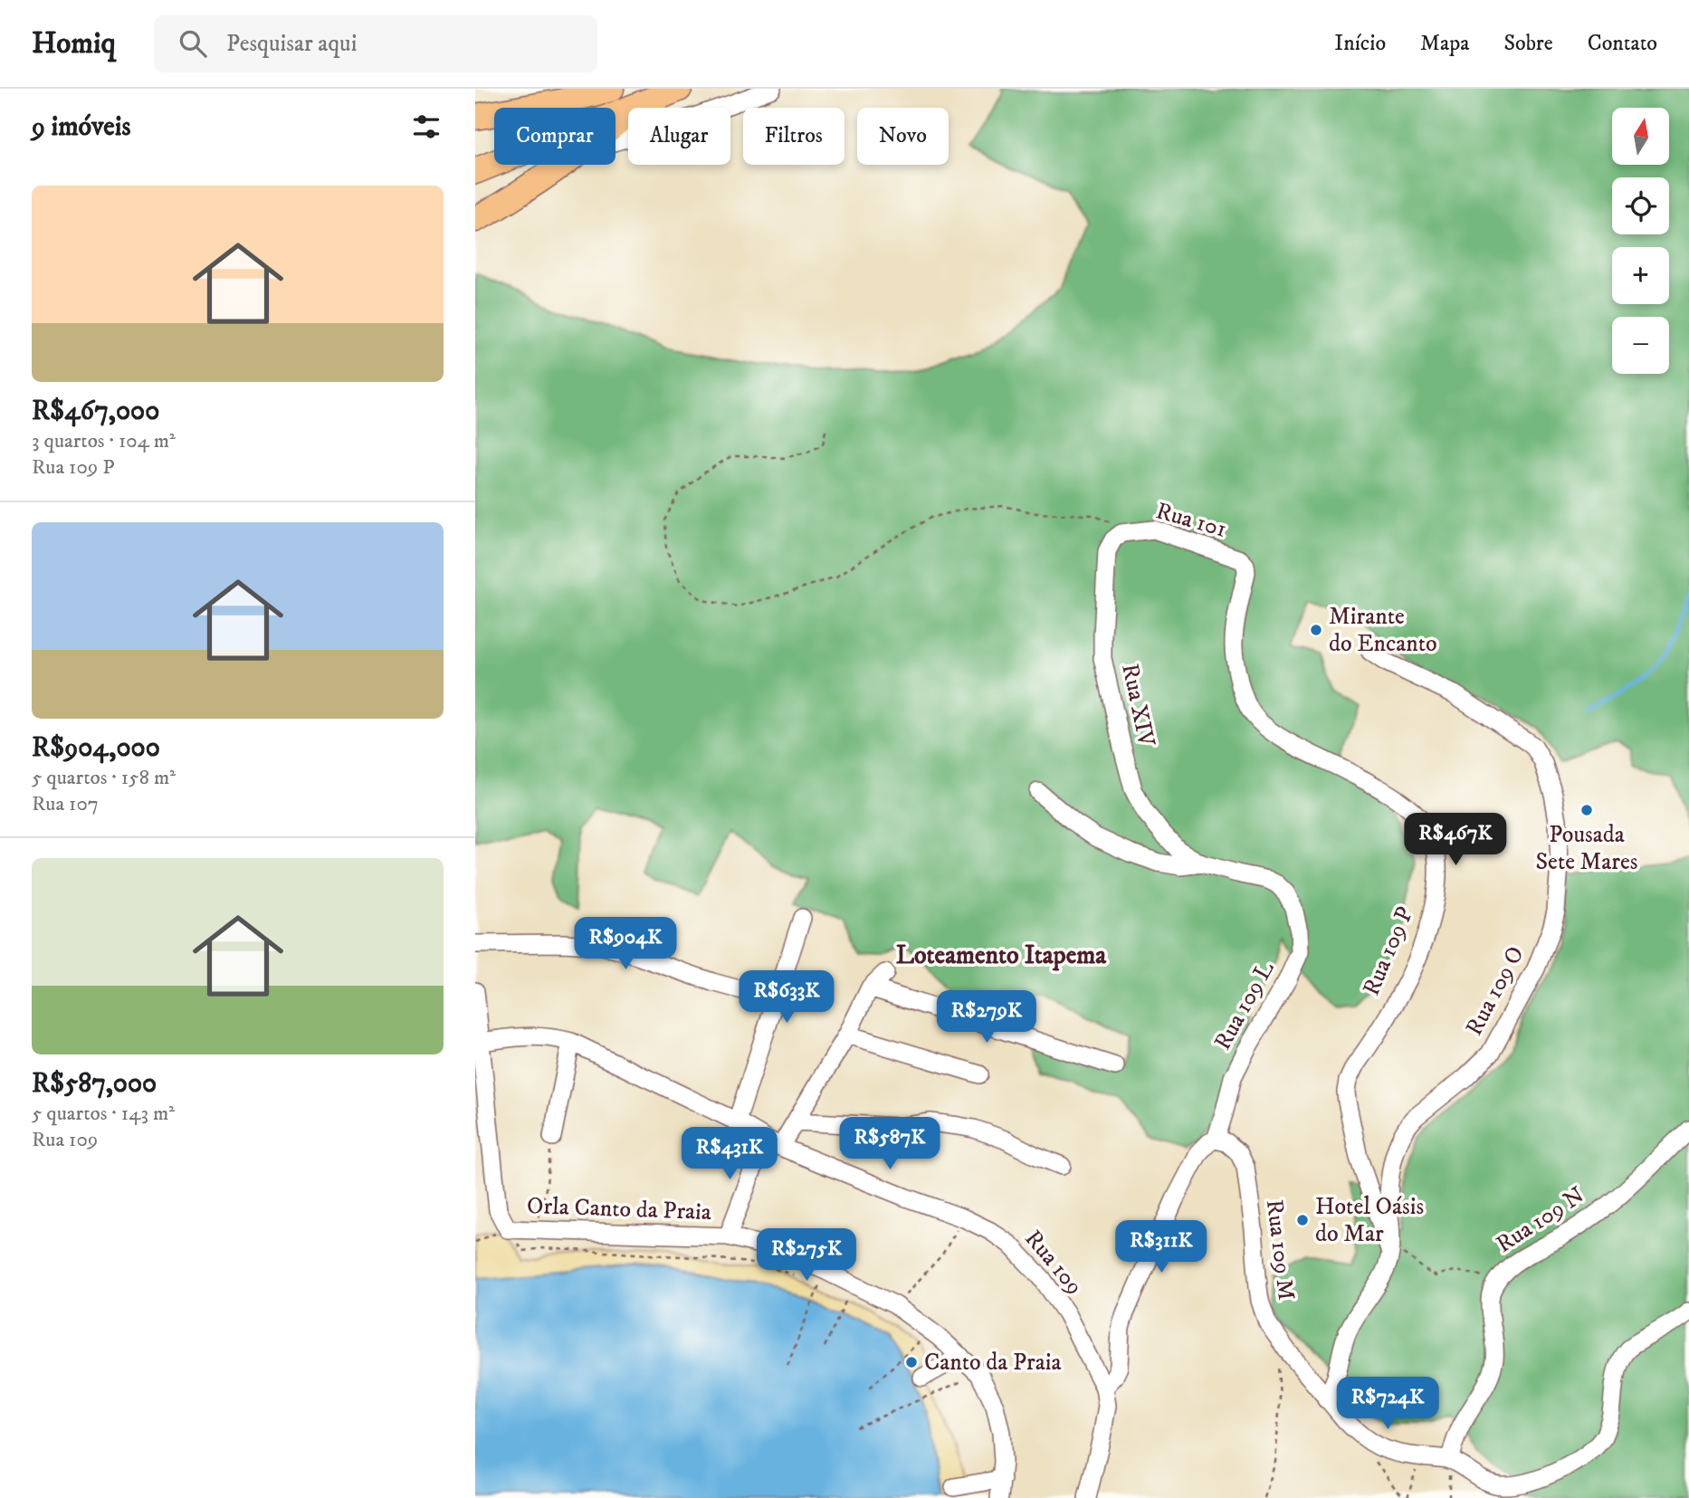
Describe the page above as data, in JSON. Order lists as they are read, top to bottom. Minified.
{"streets":{"street":["Rua 101","Rua XIV","Rua 109 P","Rua 109 O","Rua 109 L","Orla Canto da Praia","Rua 109 N","Rua 109 M","Rua 109"]},"crossings":[["Rua 101","Rua XIV"],["Rua 101","Rua 109 P"],["Rua XIV","Rua 109 L"],["Rua 109 P","Rua 109 O"],["Rua 109 O","Rua 109 M"],["Rua 109 L","Rua 109 M"],["Rua 109 L","Rua 109"]],"districts":["Loteamento Itapema"],"places":["Mirante do Encanto","Pousada Sete Mares","Hotel Oásis do Mar","Canto da Praia"],"north":"top","page":{"header":"Homiq","search":"Pesquisar aqui","nav":["Início","Mapa","Sobre","Contato"],"heading":"9 imóveis","map_buttons":["+","−"],"chip":["Comprar","Alugar","Filtros","Novo"],"list":[{"name":"R$467,000","note":"3 quartos · 104 m² · Rua 109 P"},{"name":"R$904,000","note":"5 quartos · 158 m² · Rua 107"},{"name":"R$587,000","note":"5 quartos · 143 m² · Rua 109"}],"price":["R$467K","R$904K","R$633K","R$279K","R$587K","R$431K","R$311K","R$275K","R$724K"]}}
